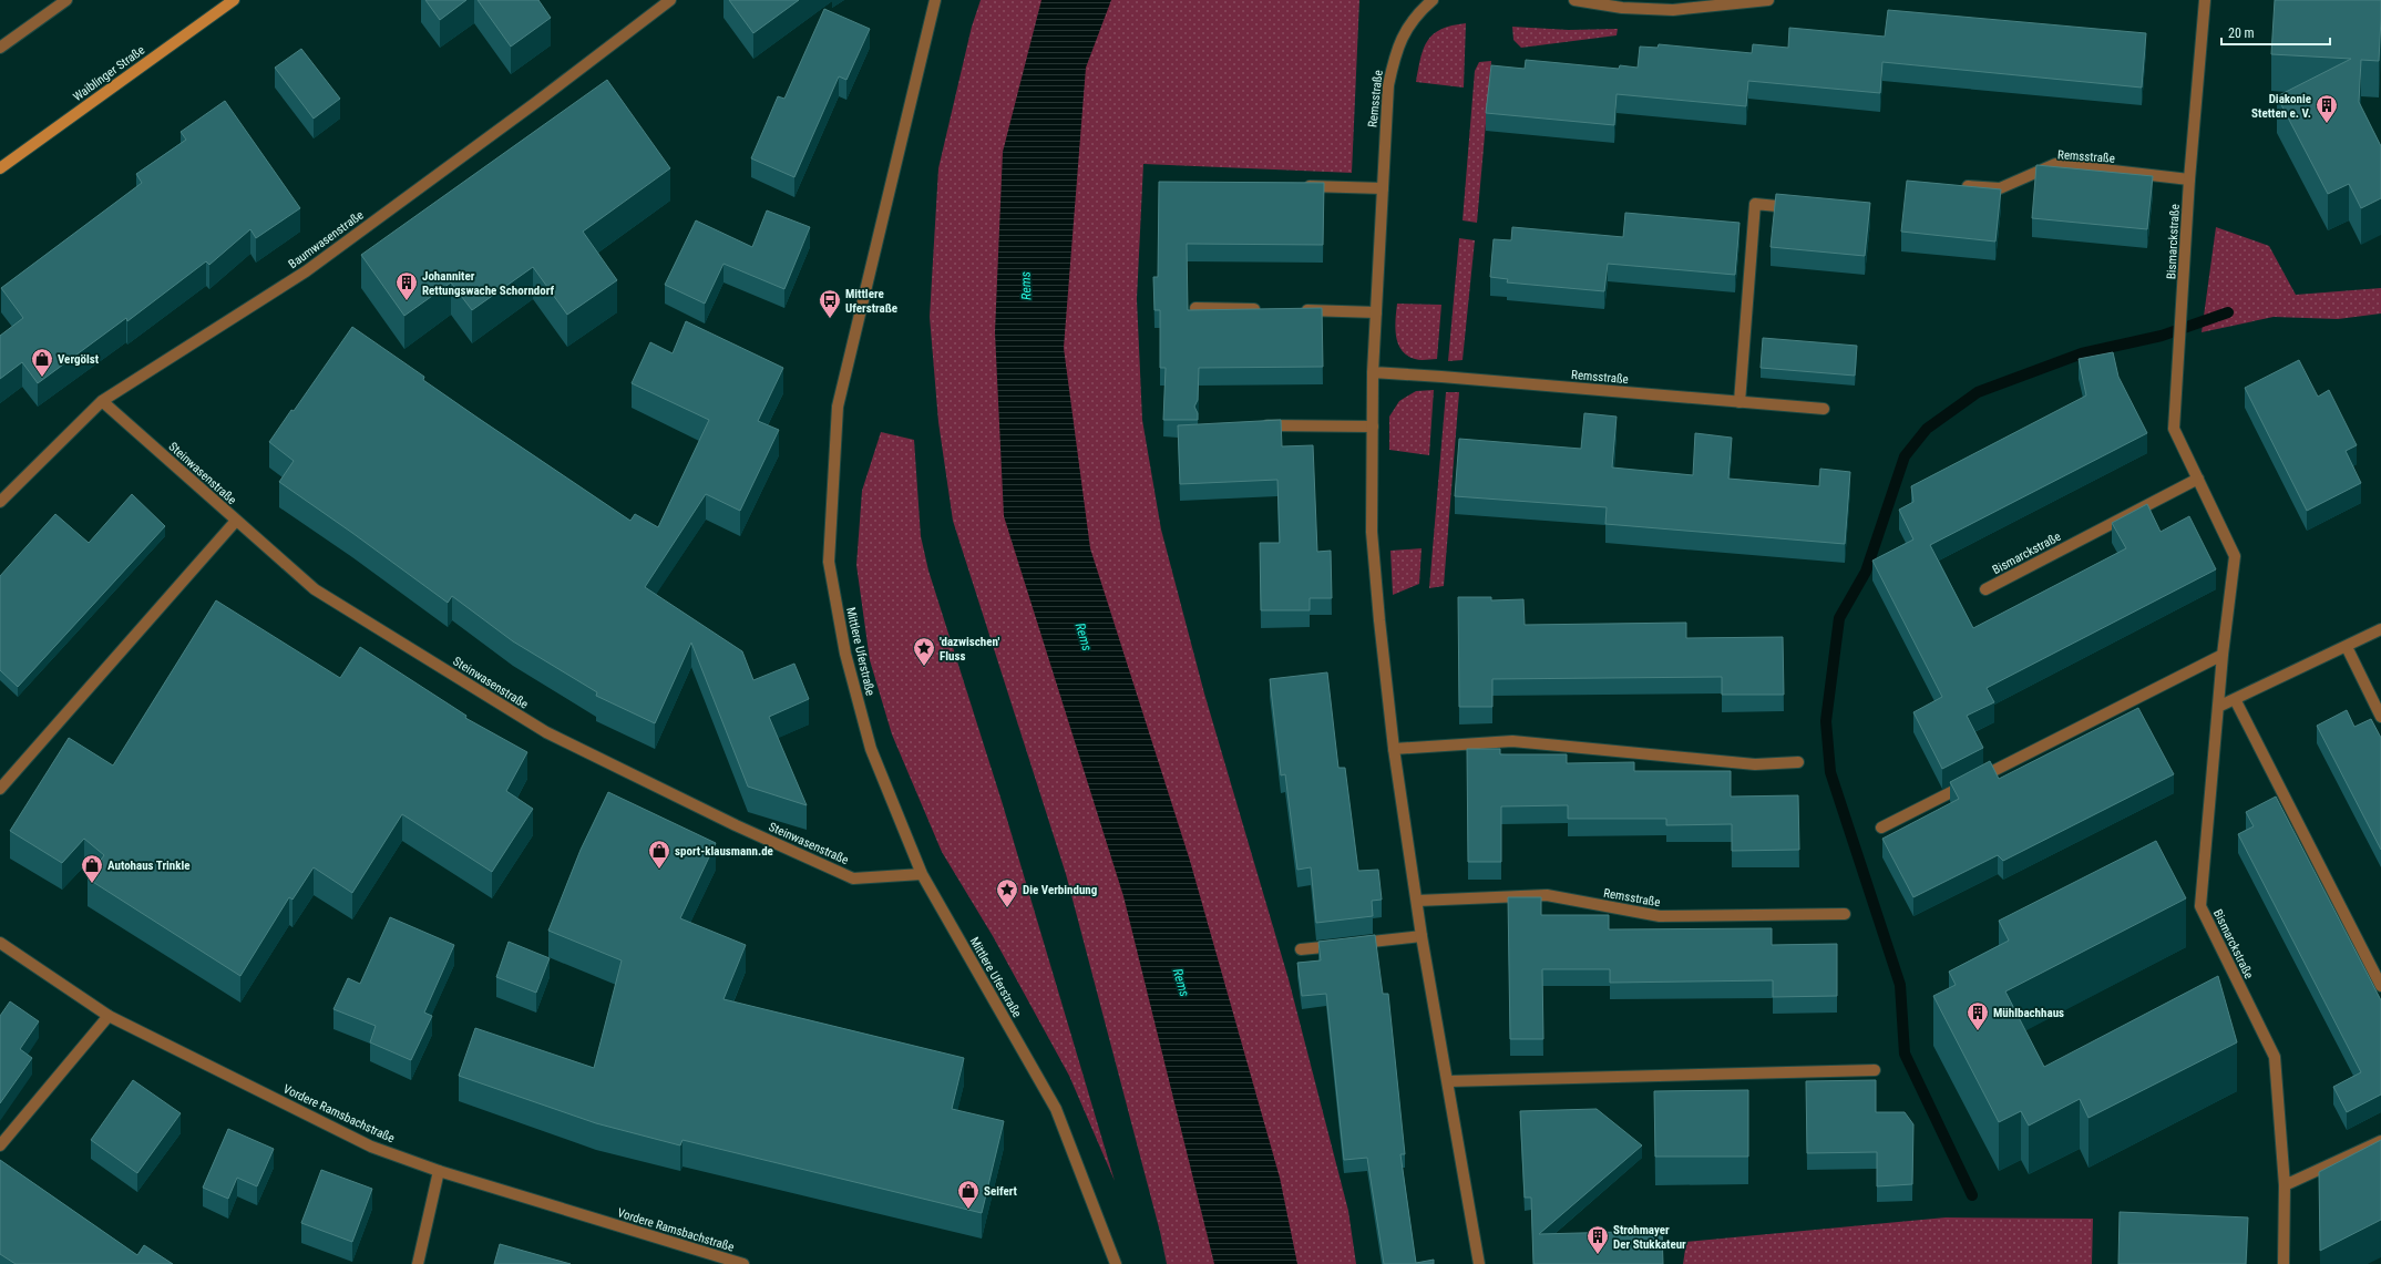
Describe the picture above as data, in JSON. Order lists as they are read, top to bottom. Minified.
{"streets":{"main road":["Waiblinger Straße"],"street":["Remsstraße","Baumwasenstraße","Bismarckstraße","Steinwasenstraße","Mittlere Uferstraße","Vordere Ramsbachstraße"]},"crossings":[["Remsstraße","Bismarckstraße"],["Baumwasenstraße","Steinwasenstraße"],["Steinwasenstraße","Mittlere Uferstraße"]],"water":["Rems"],"places":{"building":["Diakonie Stetten e. V.","Johanniter Rettungswache Schorndorf","Mühlbachhaus","Strohmayer Der Stukkateur"],"bus stop":["Mittlere Uferstraße"],"shop":["Vergölst","sport-klausmann.de","Autohaus Trinkle","Seifert"],"place":["'dazwischen' Fluss","Die Verbindung"]},"scale_bar":"20 m"}
